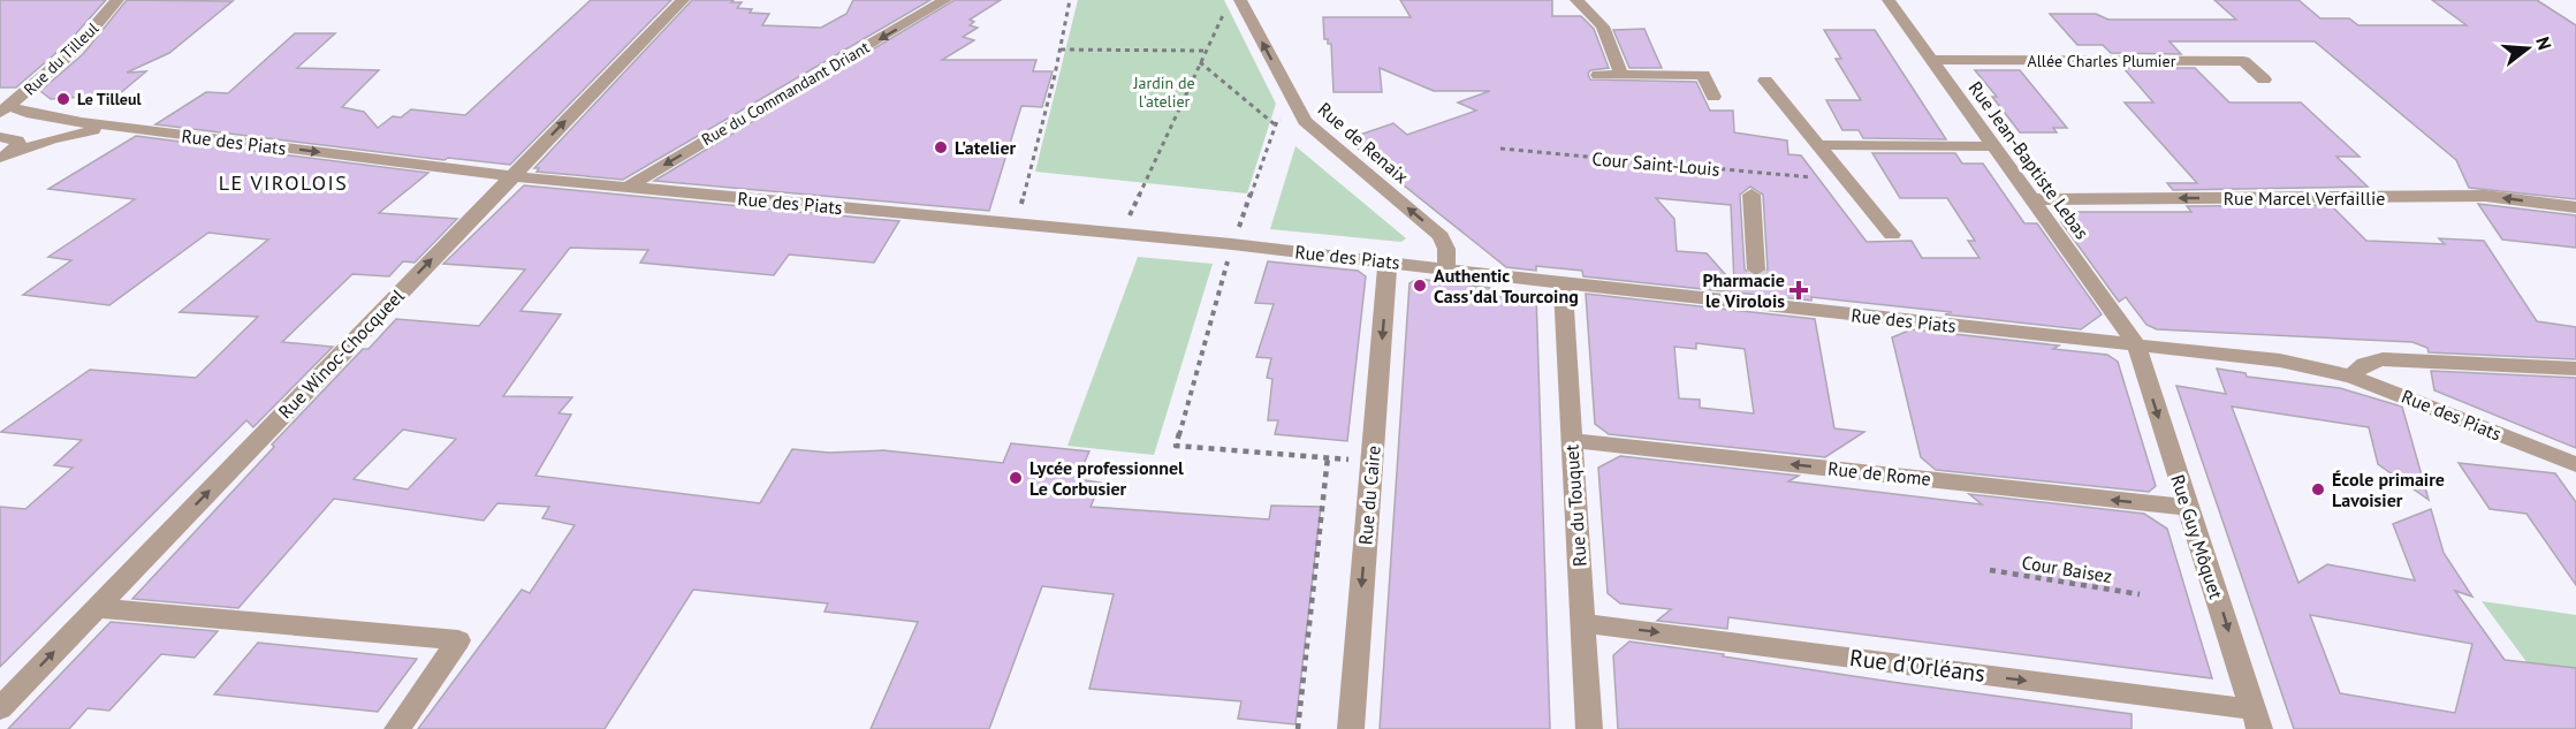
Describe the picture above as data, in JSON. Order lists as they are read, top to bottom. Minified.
{"streets":{"street":["Rue du Tilleul","Allée Charles Plumier","Rue du Commandant Driant","Rue des Piats","Rue de Renaix","Rue Jean-Baptiste Lebas","Rue Marcel Verfaillie","Rue Winoc-Chocqueel","Rue de Rome","Rue du Caire","Rue du Touquet","Rue Guy Môquet","Rue d'Orléans"],"path":["Cour Saint-Louis","Cour Baisez"]},"crossings":[["Rue du Tilleul","Rue des Piats"],["Allée Charles Plumier","Rue Jean-Baptiste Lebas"],["Rue du Commandant Driant","Rue des Piats"],["Rue des Piats","Rue de Renaix"],["Rue des Piats","Rue Jean-Baptiste Lebas"],["Rue des Piats","Rue Winoc-Chocqueel"],["Rue des Piats","Rue du Caire"],["Rue des Piats","Rue du Touquet"],["Rue des Piats","Rue Guy Môquet"],["Rue Jean-Baptiste Lebas","Rue Marcel Verfaillie"],["Rue Jean-Baptiste Lebas","Rue Guy Môquet"],["Rue de Rome","Rue du Touquet"],["Rue de Rome","Rue Guy Môquet"],["Rue du Touquet","Rue d'Orléans"],["Rue Guy Môquet","Rue d'Orléans"]],"one_way":["Rue du Commandant Driant","Rue de Renaix","Rue Winoc-Chocqueel","Rue de Rome","Rue du Caire","Rue Guy Môquet","Rue d'Orléans"],"districts":["LE VIROLOIS"],"parks":["Jardin de l'atelier"],"places":{"other":["Le Tilleul","L'atelier","Authentic Cass'dal Tourcoing","Lycée professionnel Le Corbusier","École primaire Lavoisier"],"health":["Pharmacie le Virolois"]},"north":"right"}
